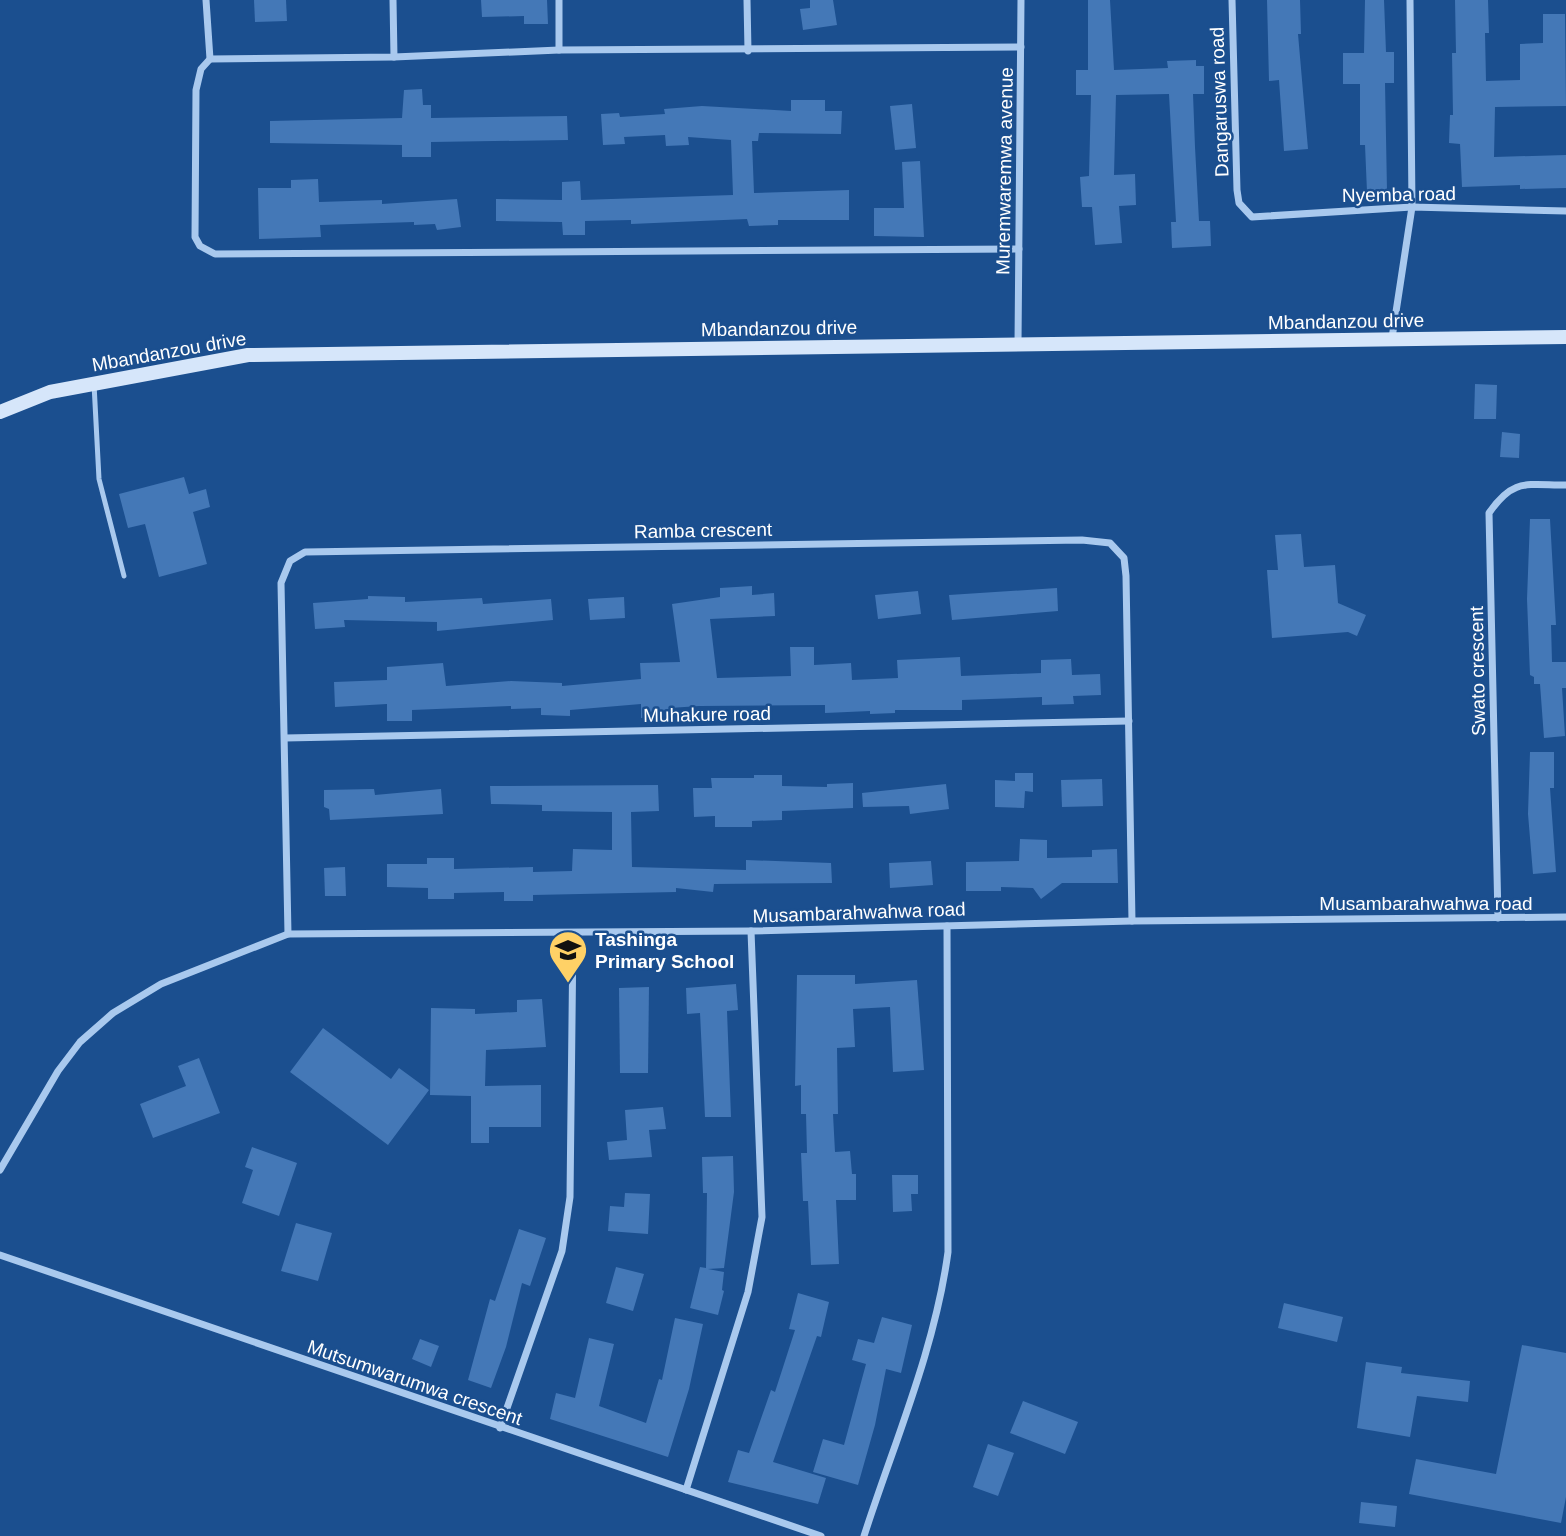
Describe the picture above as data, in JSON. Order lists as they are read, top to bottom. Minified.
{"streets":{"street":["Dangaruswa road","Muremwaremwa avenue","Nyemba road","Mbandanzou drive","Ramba crescent","Swato crescent","Muhakure road","Musambarahwahwa road","Mutsumwarumwa crescent"]},"crossings":[["Dangaruswa road","Nyemba road"],["Muremwaremwa avenue","Mbandanzou drive"],["Ramba crescent","Muhakure road"],["Ramba crescent","Musambarahwahwa road"],["Swato crescent","Musambarahwahwa road"]],"places":{"school or university":["Tashinga Primary School"]}}
